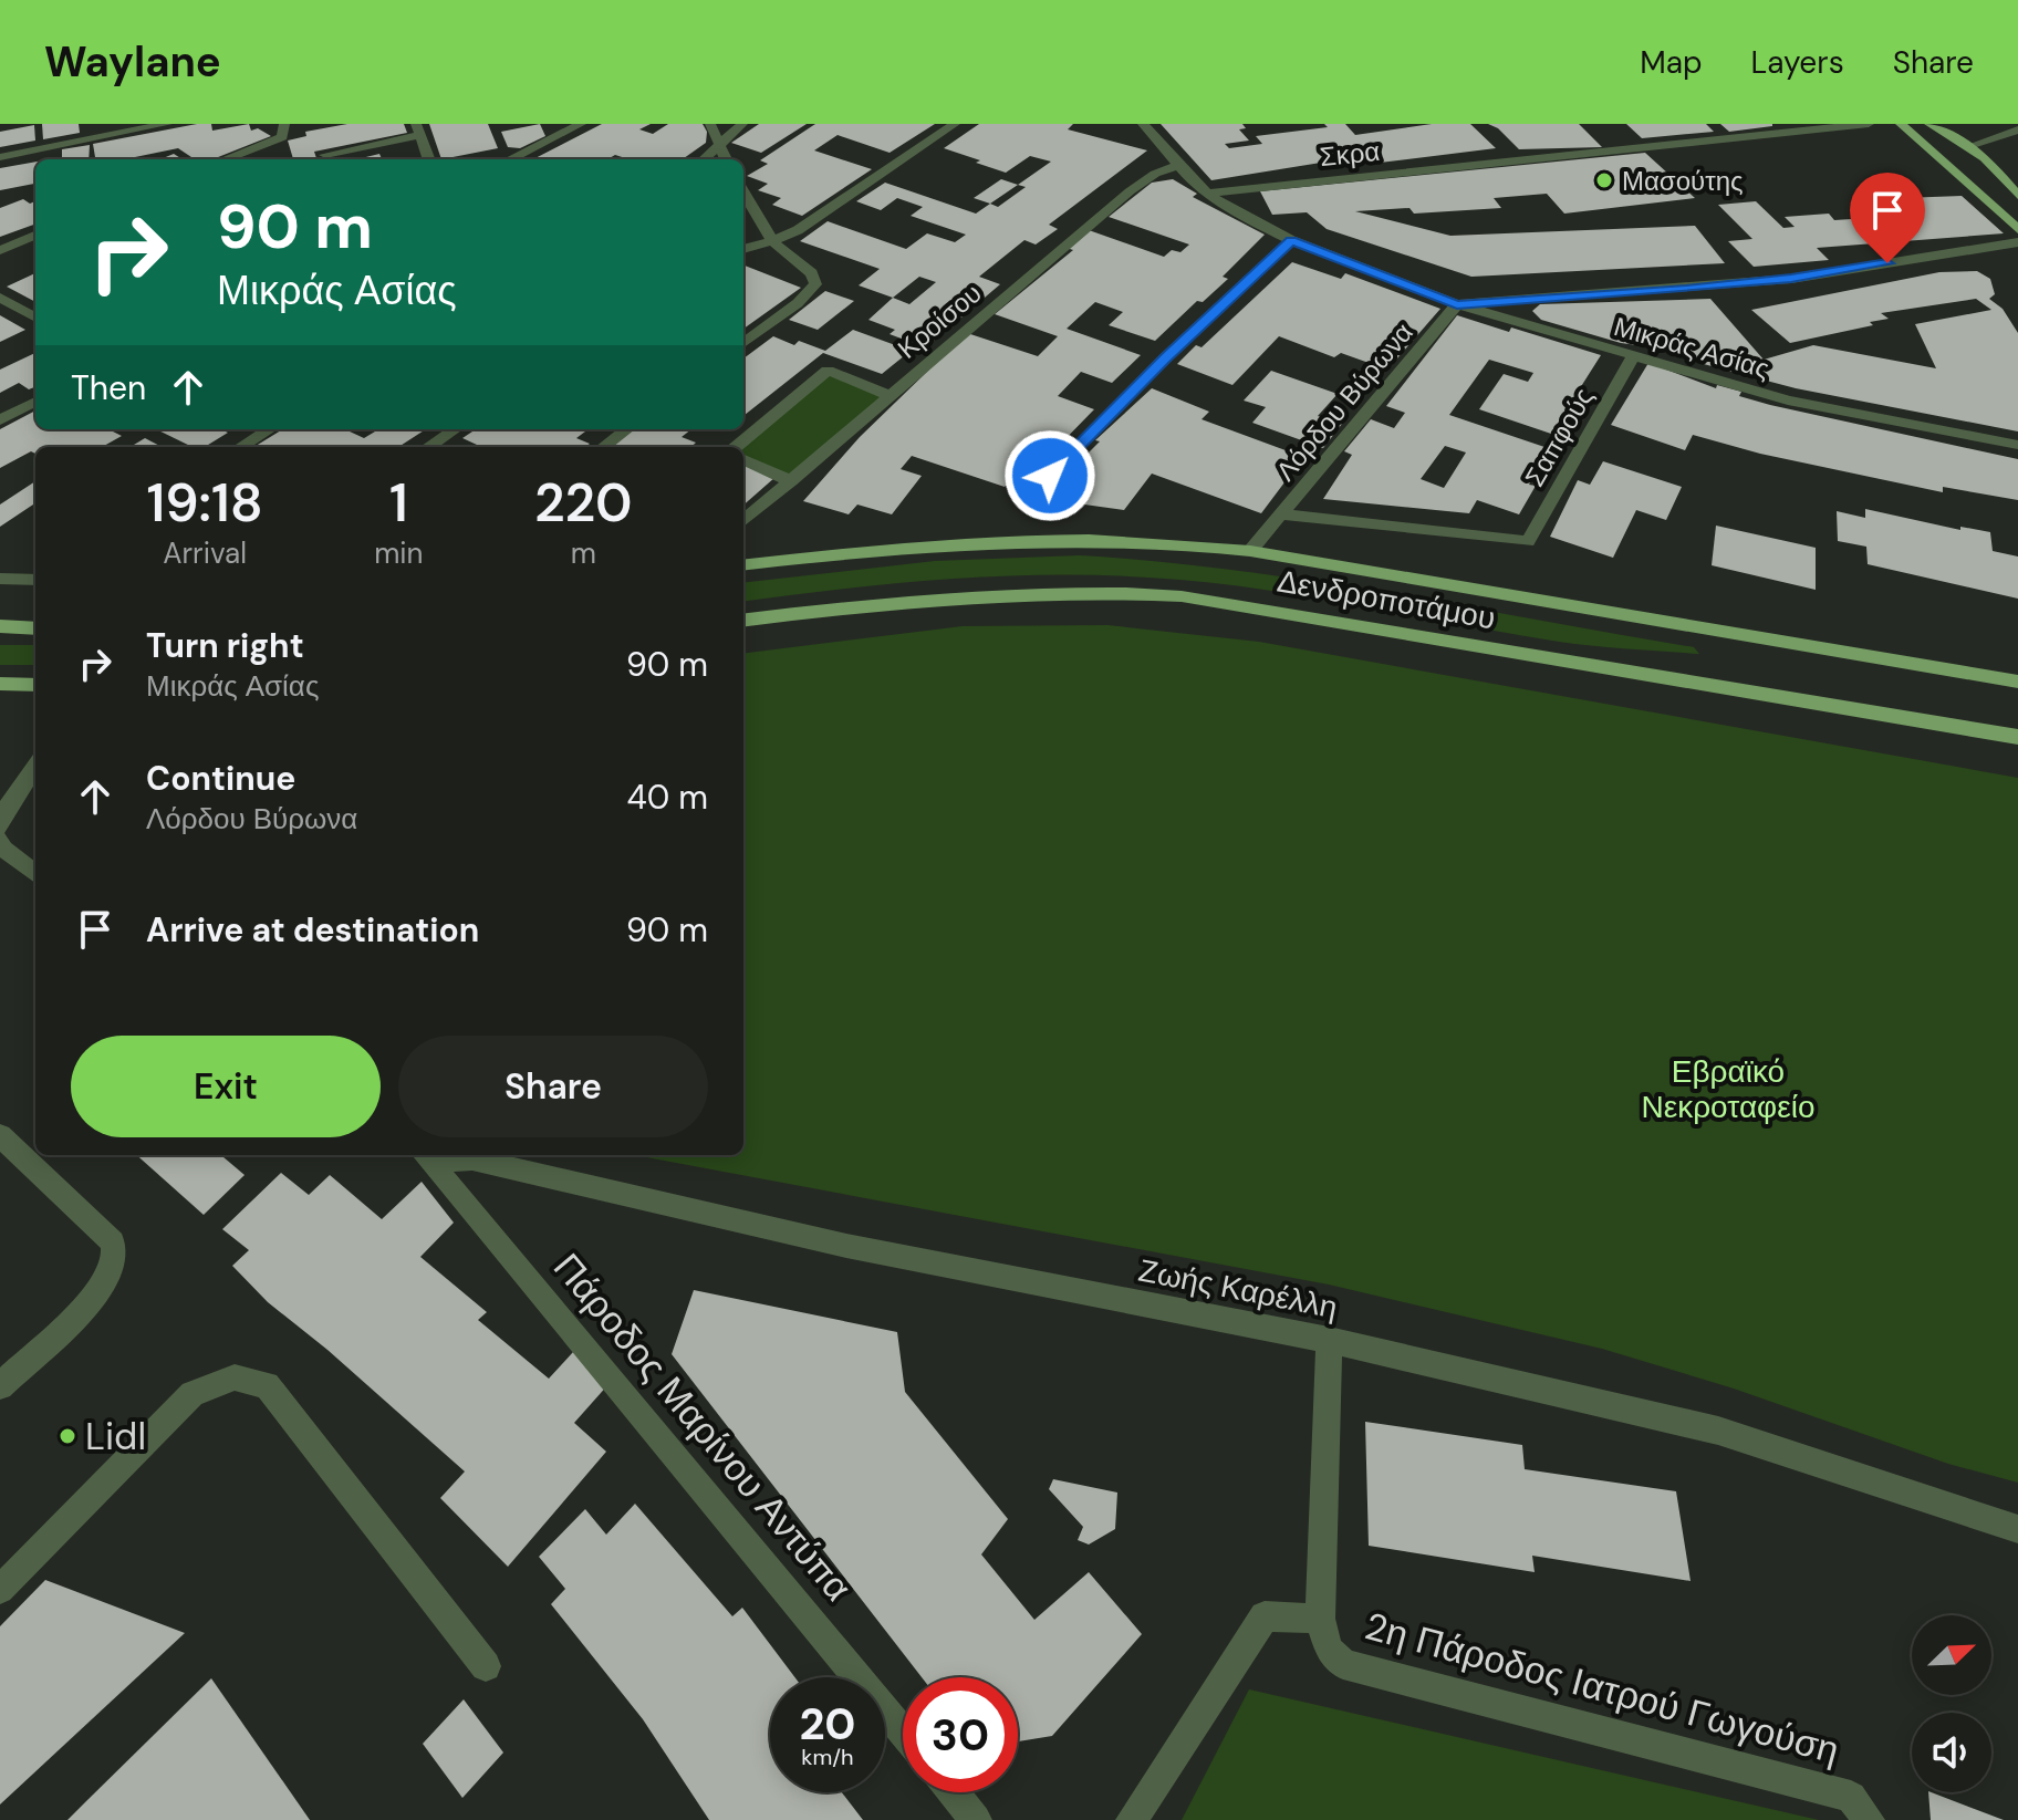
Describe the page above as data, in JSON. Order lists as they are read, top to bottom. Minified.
{"streets":{"main road":["Δενδροποτάμου"],"street":["Σκρα","Κροίσου","Μικράς Ασίας","Λόρδου Βύρωνα","Σαπφούς","Ζωής Καρέλλη","Πάροδος Μαρίνου Αντύπα","2η Πάροδος Ιατρού Γωγούση"]},"crossings":[["Σκρα","Μικράς Ασίας"],["Κροίσου","Μικράς Ασίας"],["Μικράς Ασίας","Λόρδου Βύρωνα"],["Μικράς Ασίας","Σαπφούς"],["Λόρδου Βύρωνα","Σαπφούς"],["Λόρδου Βύρωνα","Δενδροποτάμου"],["Ζωής Καρέλλη","Πάροδος Μαρίνου Αντύπα"],["Ζωής Καρέλλη","2η Πάροδος Ιατρού Γωγούση"]],"parks":["Εβραϊκό Νεκροταφείο"],"places":["Μασούτης","Lidl"],"north":"top right","page":{"header":"Waylane","nav":["Map","Layers","Share"],"turn":["90 m","Μικράς Ασίας"],"then":"Then","eta":["19:18","Arrival","1","min","220","m"],"list":[{"name":"Turn right","note":"Μικράς Ασίας","value":"90 m"},{"name":"Continue","note":"Λόρδου Βύρωνα","value":"40 m"},{"name":"Arrive at destination","value":"90 m"}],"buttons":["Exit","Share"],"speed":"20 km/h","limit":"30"}}
